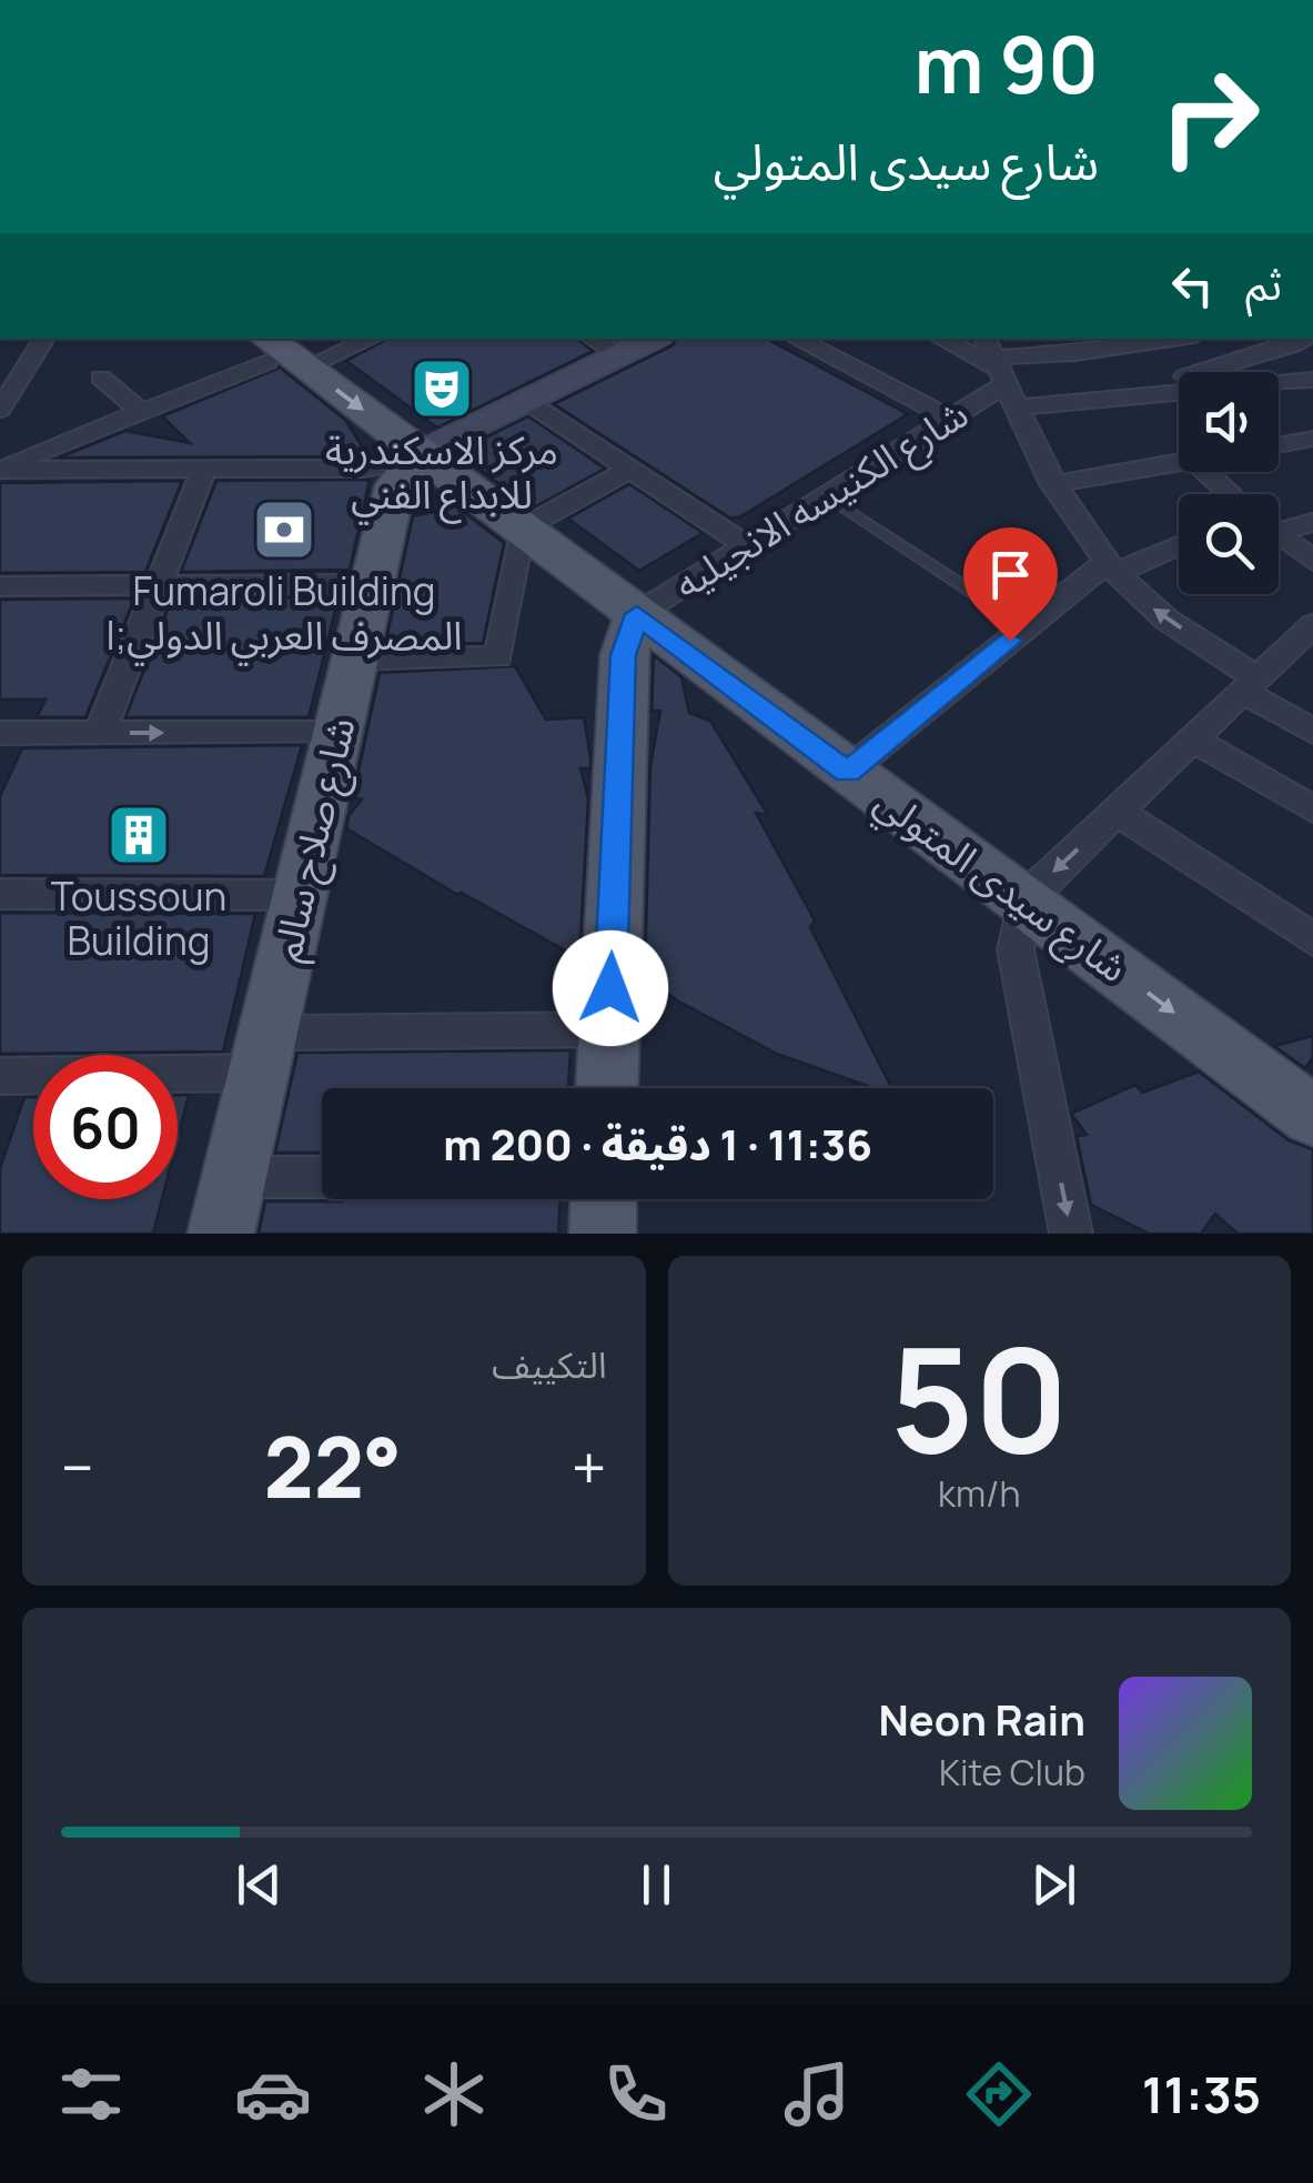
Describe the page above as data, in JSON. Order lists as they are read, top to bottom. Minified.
{"streets":{"main road":["شارع صلاح سالم","شارع سيدى المتولي"],"street":["شارع الكنيسه الانجيليه"]},"crossings":[["شارع الكنيسه الانجيليه","شارع سيدى المتولي"],["شارع صلاح سالم","شارع سيدى المتولي"]],"one_way":["شارع سيدى المتولي"],"places":{"theatre":["مركز الاسكندرية للابداع الفني"],"bank":["Fumaroli Building I;المصرف العربي الدولي"],"building":["Toussoun Building"]},"page":{"turn":["90 m","شارع سيدى المتولي"],"then":"ثم","limit":"60","trip":"11:36 · 1 دقيقة · 200 m","tile":[["50","km/h"],"التكييف"],"heat":["−","22°","+"],"song":["Neon Rain","Kite Club"],"tabs":"11:35"}}
